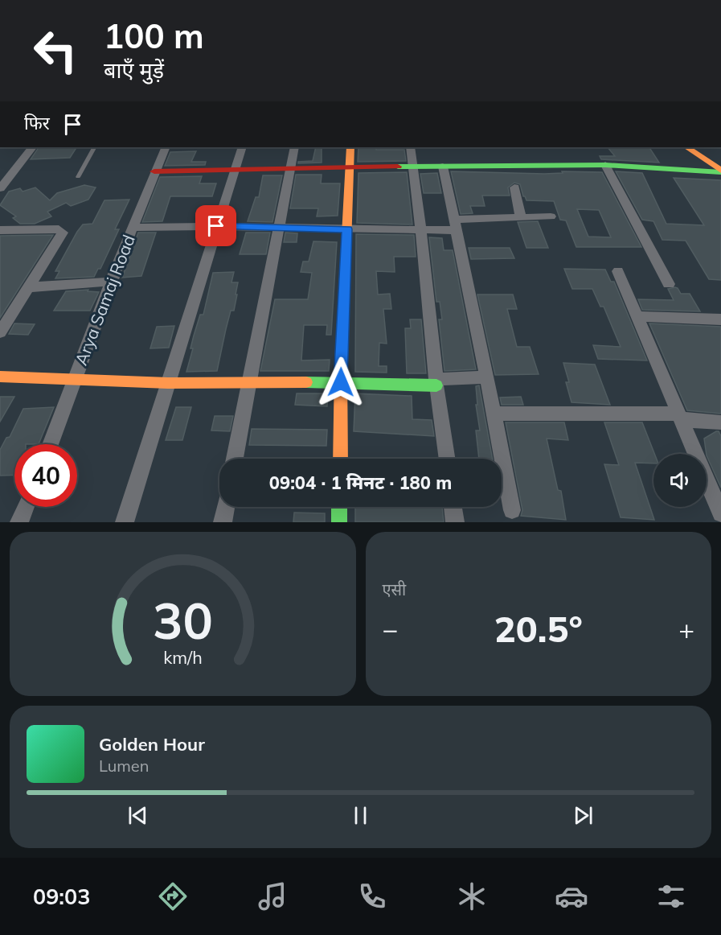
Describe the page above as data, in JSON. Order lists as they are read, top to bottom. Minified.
{"streets":{"street":["Arya Samaj Road"]},"page":{"turn":["100 m","बाएँ मुड़ें"],"then":"फिर","limit":"40","trip":"09:04 · 1 मिनट · 180 m","tile":"एसी","heat":["−","20.5°","+"],"song":["Golden Hour","Lumen"],"tabs":"09:03","gauge":["30","km/h"]}}
